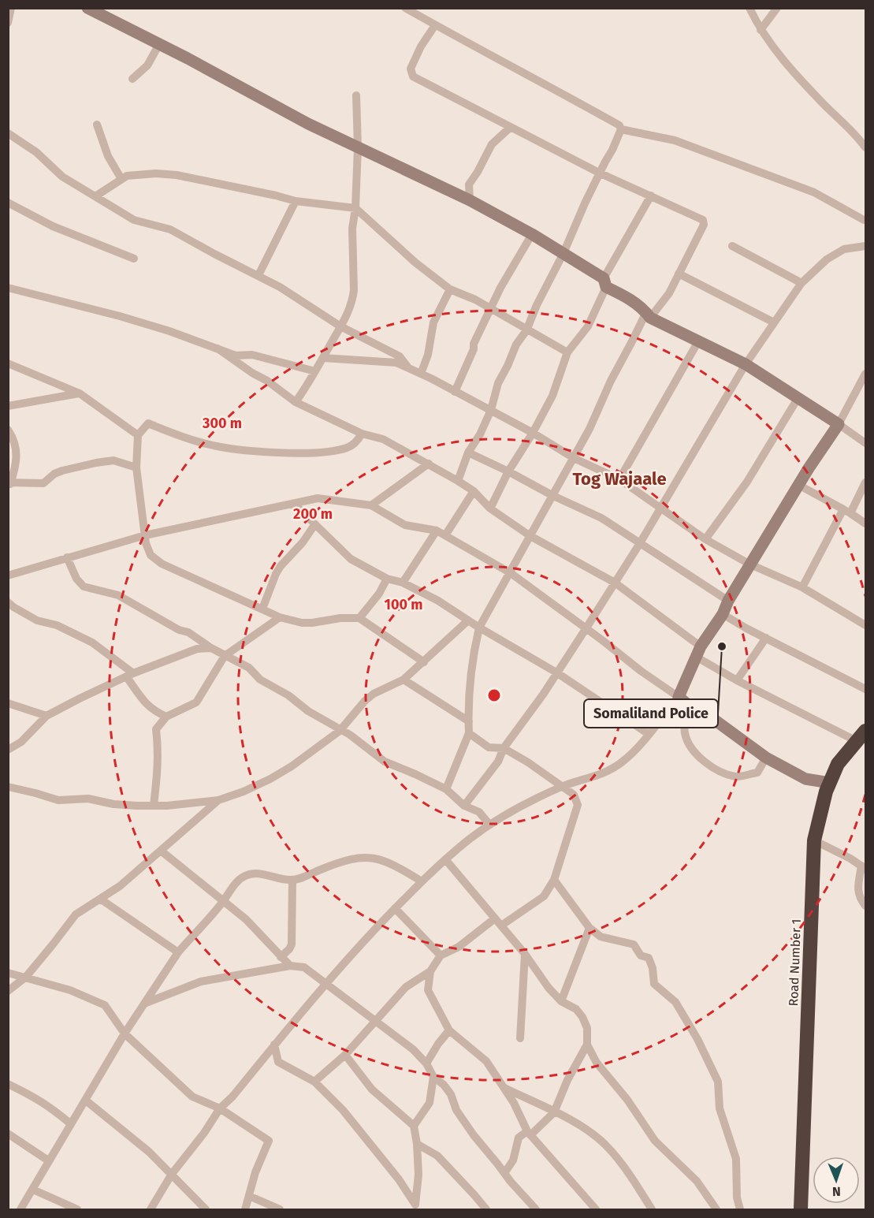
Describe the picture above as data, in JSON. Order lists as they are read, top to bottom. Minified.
{"streets":{"highway":["Road Number 1"]},"districts":["Tog Wajaale"],"places":["Somaliland Police"],"north":"bottom","rings":["300 m","200 m","100 m"]}
